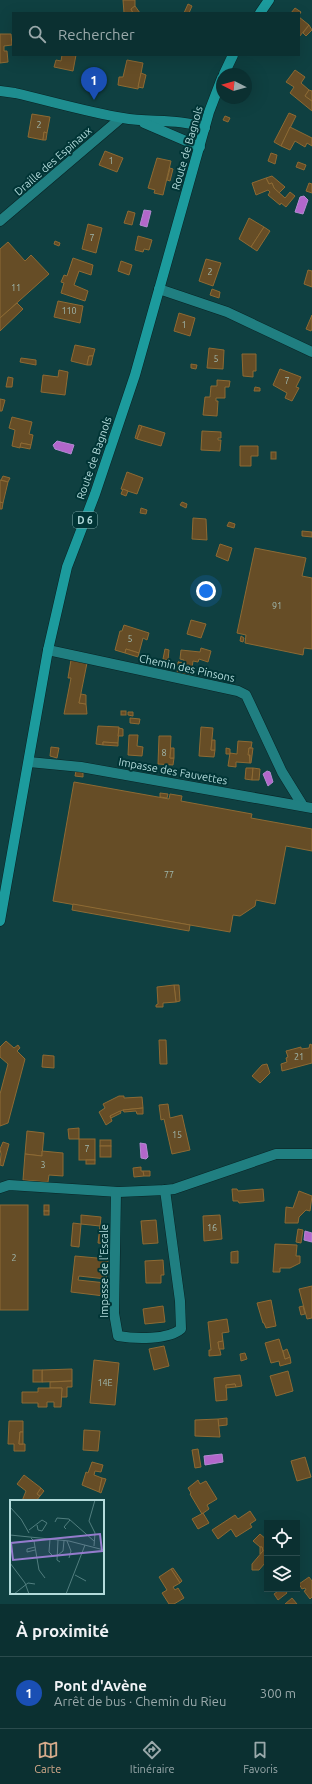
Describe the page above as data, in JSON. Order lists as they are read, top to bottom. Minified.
{"streets":{"main road":["Route de Bagnols","D 6"],"street":["Draille des Espinaux","Chemin des Pinsons","Impasse des Fauvettes","Impasse de l'Escale"]},"crossings":[["Route de Bagnols","Chemin des Pinsons"],["Route de Bagnols","Impasse des Fauvettes"],["Chemin des Pinsons","Impasse des Fauvettes"]],"house_numbers":["2","1","7","2","11","110","1","5","7","91","5","8","77","21","15","7","3","16","2","14E"],"north":"left","page":{"search":"Rechercher","pins":"1","heading":"À proximité","list":[{"mark":"1","name":"Pont d'Avène","note":"Arrêt de bus · Chemin du Rieu","value":"300 m"}],"nav":["Carte","Itinéraire","Favoris"]}}
